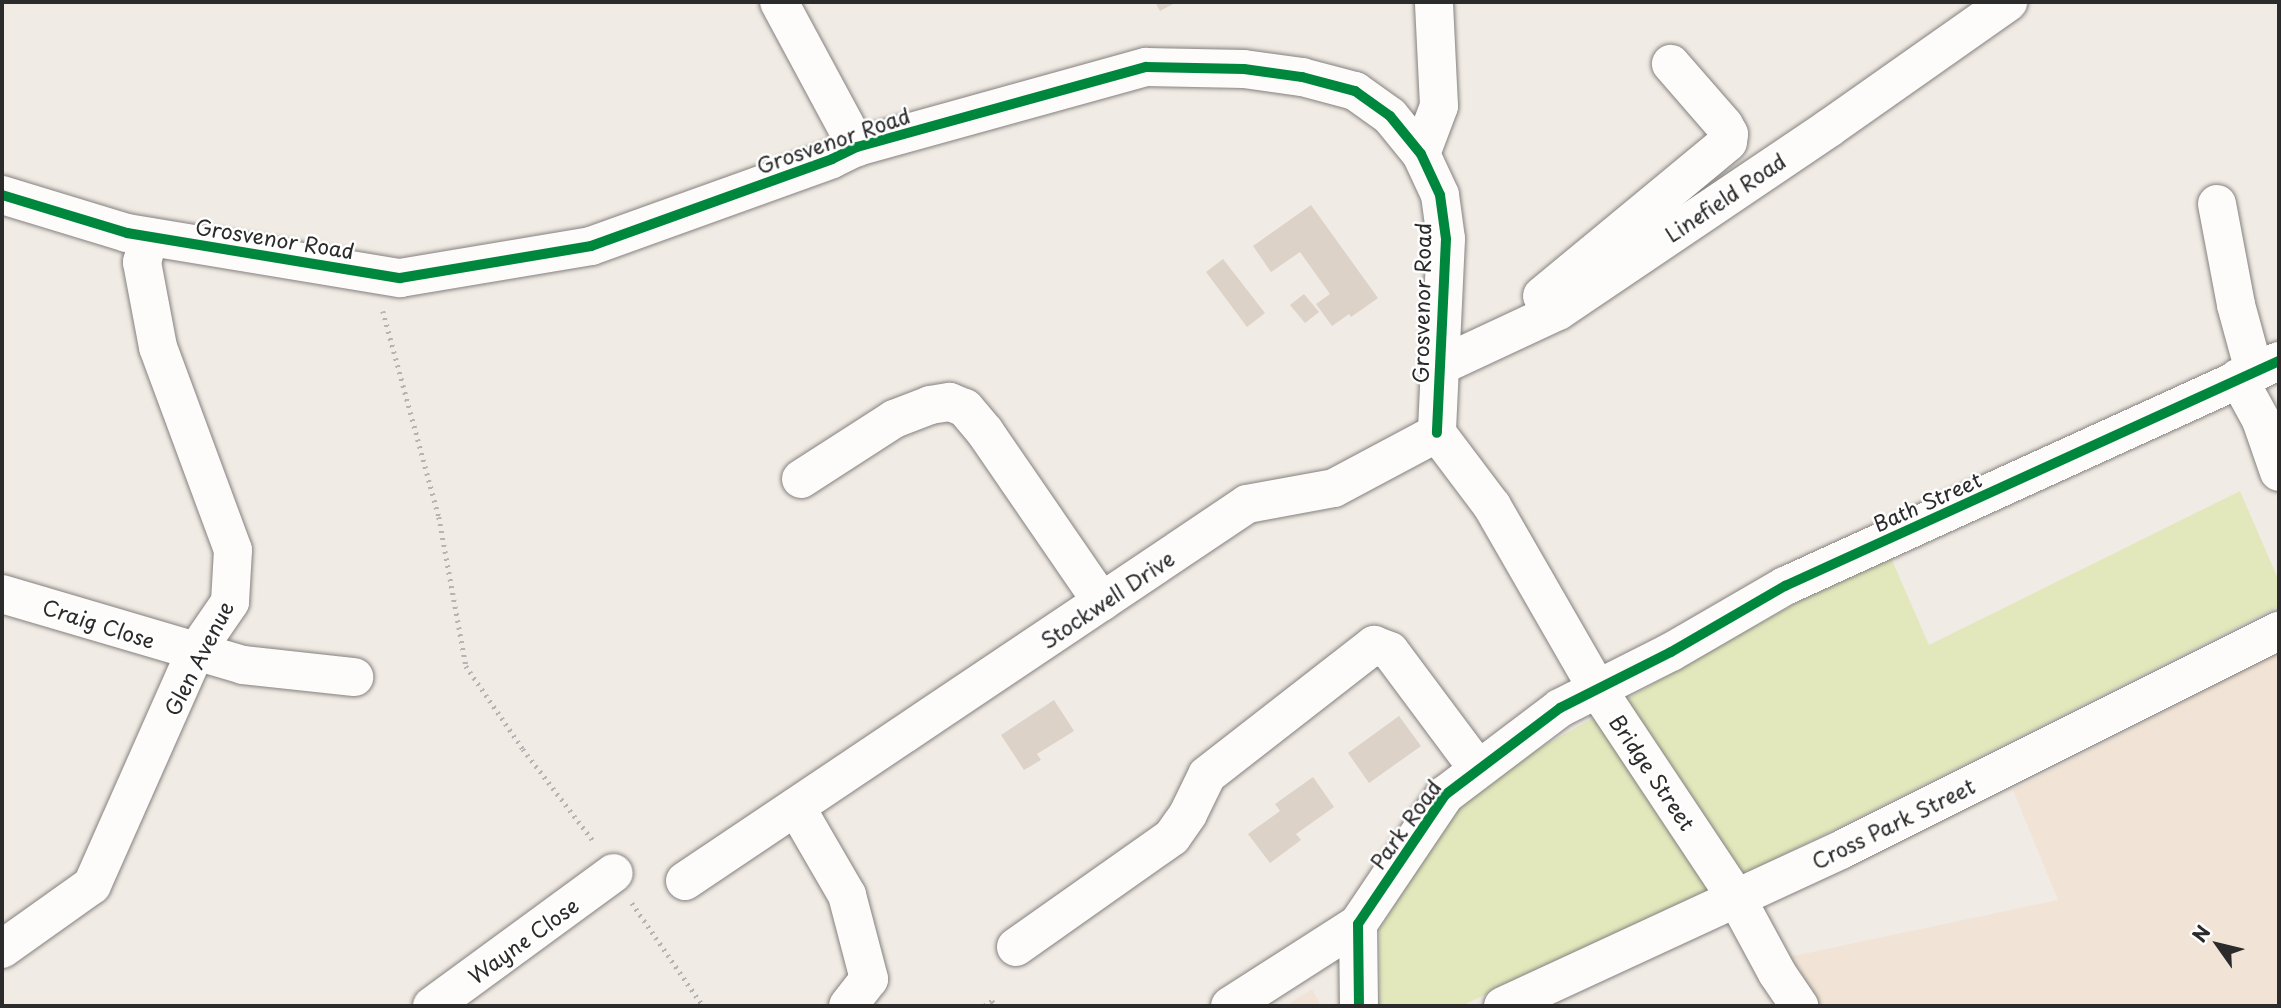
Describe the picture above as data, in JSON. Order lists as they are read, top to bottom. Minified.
{"streets":{"street":["Grosvenor Road","Linefield Road","Bath Street","Stockwell Drive","Craig Close","Glen Avenue","Bridge Street","Cross Park Street","Park Road","Wayne Close"]},"crossings":[["Grosvenor Road","Linefield Road"],["Grosvenor Road","Stockwell Drive"],["Grosvenor Road","Glen Avenue"],["Grosvenor Road","Bridge Street"],["Bath Street","Bridge Street"],["Bath Street","Park Road"],["Stockwell Drive","Bridge Street"],["Craig Close","Glen Avenue"],["Bridge Street","Cross Park Street"],["Bridge Street","Park Road"]],"north":"top left"}
